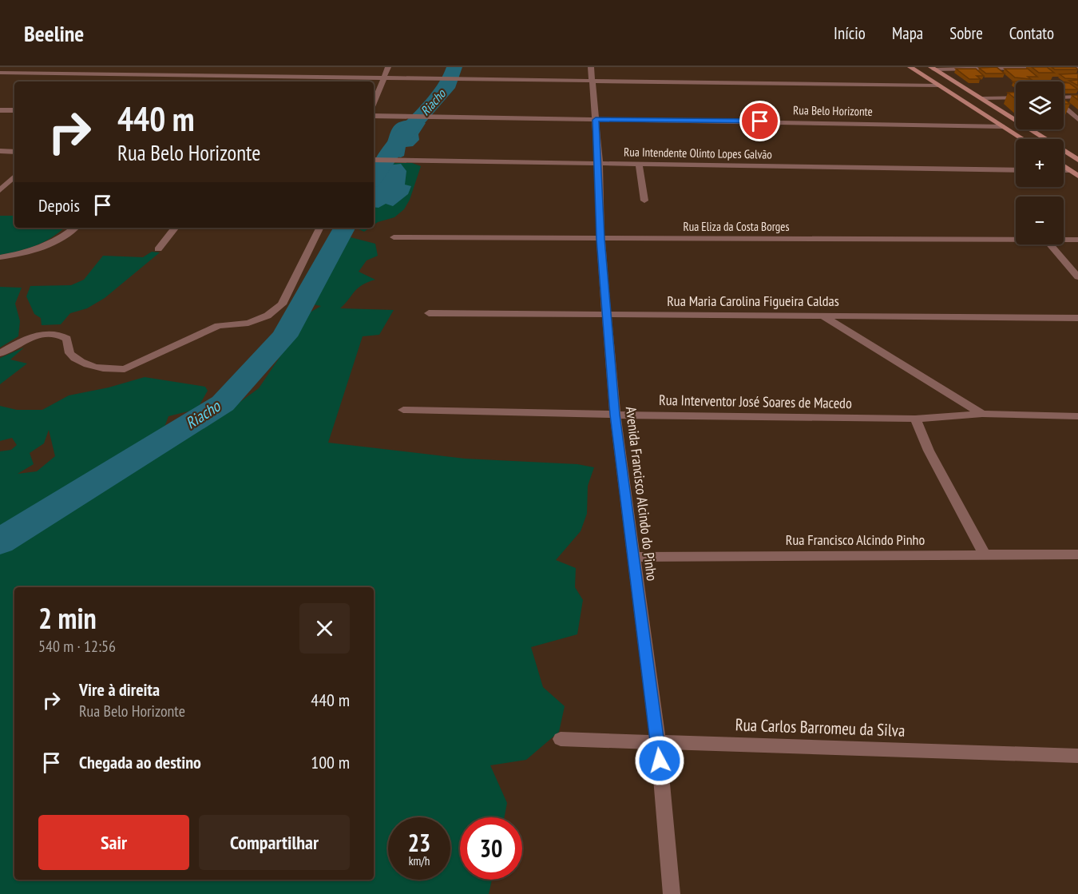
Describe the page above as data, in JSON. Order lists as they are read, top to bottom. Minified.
{"streets":{"street":["Rua Belo Horizonte","Rua Intendente Olinto Lopes Galvão","Rua Eliza da Costa Borges","Rua Maria Carolina Figueira Caldas","Rua Interventor José Soares de Macedo","Avenida Francisco Alcindo do Pinho","Rua Francisco Alcindo Pinho","Rua Carlos Barromeu da Silva"]},"crossings":[["Rua Belo Horizonte","Avenida Francisco Alcindo do Pinho"],["Rua Intendente Olinto Lopes Galvão","Avenida Francisco Alcindo do Pinho"],["Rua Eliza da Costa Borges","Avenida Francisco Alcindo do Pinho"],["Rua Maria Carolina Figueira Caldas","Avenida Francisco Alcindo do Pinho"],["Rua Interventor José Soares de Macedo","Avenida Francisco Alcindo do Pinho"],["Avenida Francisco Alcindo do Pinho","Rua Francisco Alcindo Pinho"],["Avenida Francisco Alcindo do Pinho","Rua Carlos Barromeu da Silva"]],"water":["Riacho"],"page":{"header":"Beeline","nav":["Início","Mapa","Sobre","Contato"],"map_buttons":["+","−"],"turn":["440 m","Rua Belo Horizonte"],"then":"Depois","heading":["2 min","540 m · 12:56"],"list":[{"name":"Vire à direita","note":"Rua Belo Horizonte","value":"440 m"},{"name":"Chegada ao destino","value":"100 m"}],"buttons":["Sair","Compartilhar"],"speed":"23 km/h","limit":"30"}}
